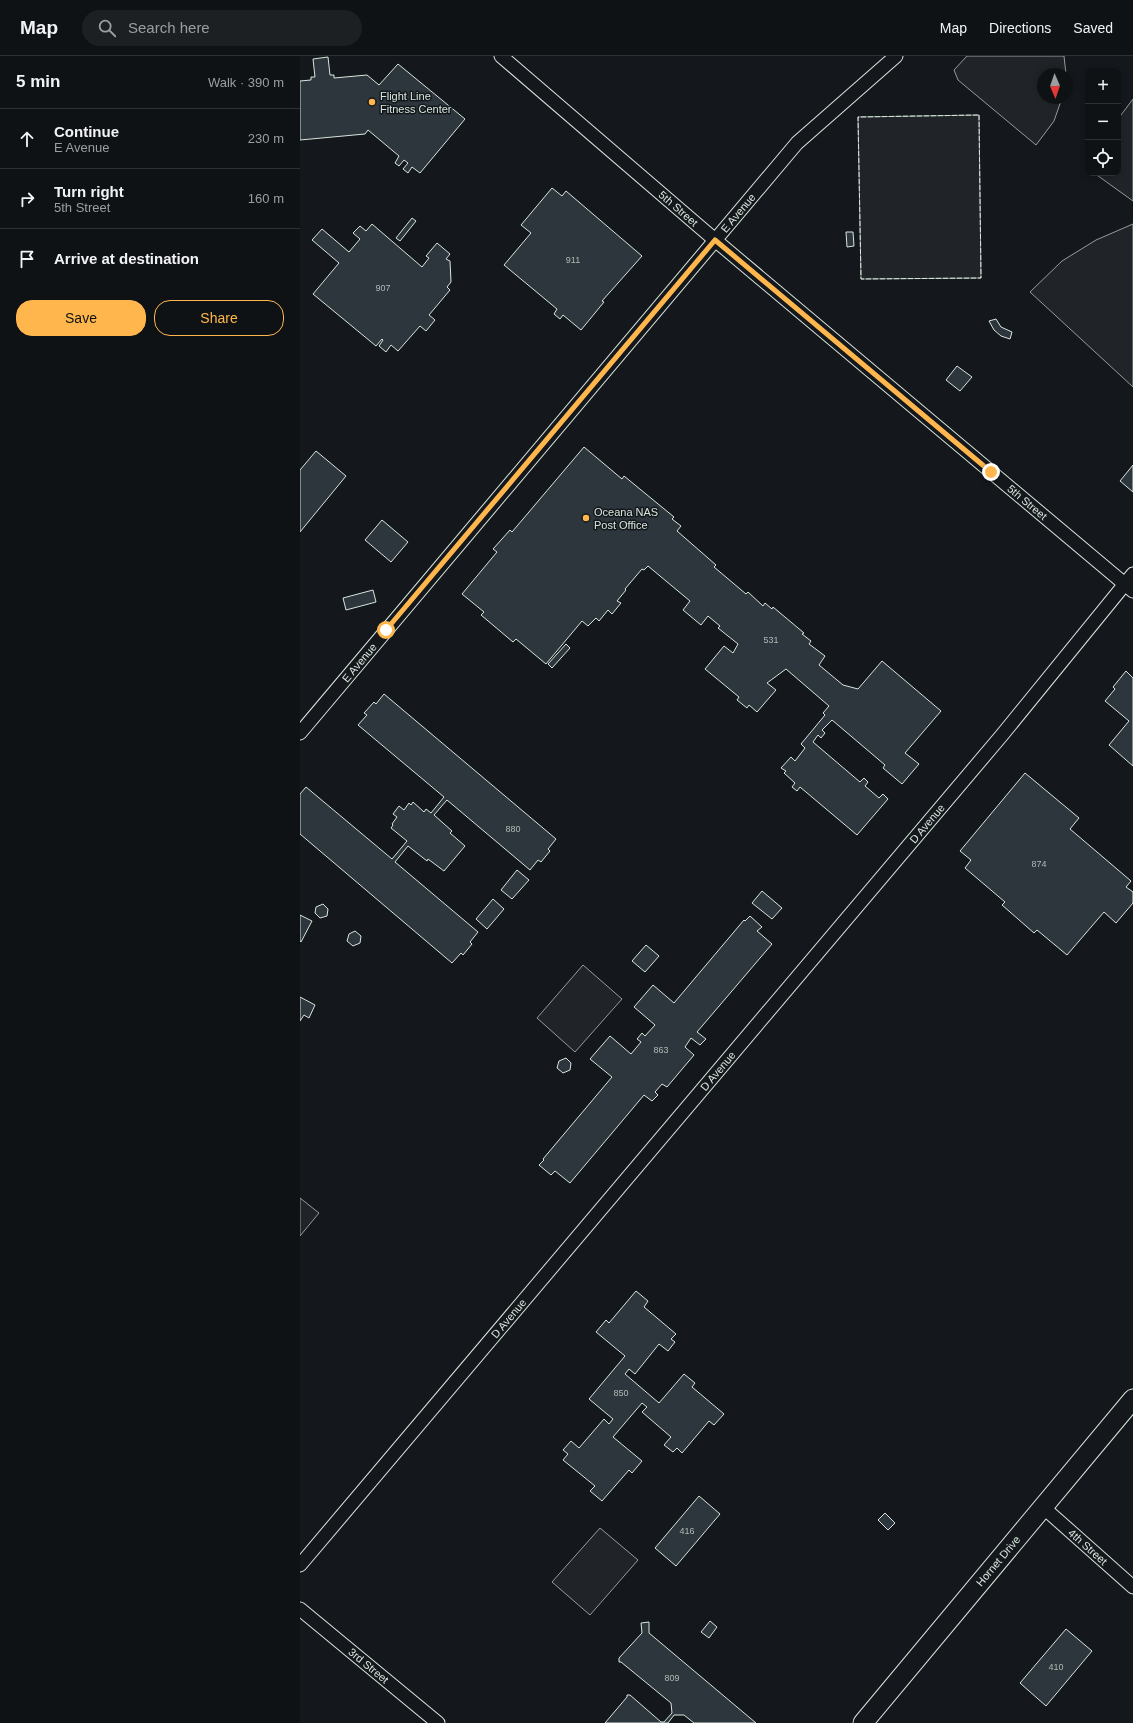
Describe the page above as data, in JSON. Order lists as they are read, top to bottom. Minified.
{"streets":{"main road":["Hornet Drive"],"street":["5th Street","E Avenue","D Avenue","4th Street","3rd Street"]},"crossings":[["5th Street","E Avenue"],["5th Street","D Avenue"],["4th Street","Hornet Drive"]],"places":["Flight Line Fitness Center","Oceana NAS Post Office"],"house_numbers":["911","907","531","880","874","863","850","416","410","809"],"north":"bottom","page":{"header":"Map","search":"Search here","nav":["Map","Directions","Saved"],"heading":["5 min","Walk · 390 m"],"map_buttons":["+","−"],"list":[["Continue","E Avenue","230 m"],["Turn right","5th Street","160 m"],"Arrive at destination"],"buttons":["Save","Share"]}}
